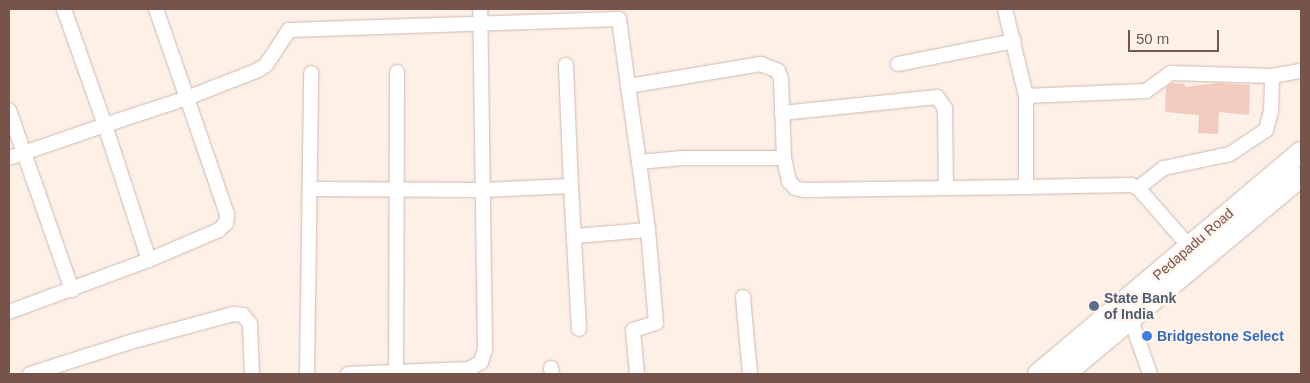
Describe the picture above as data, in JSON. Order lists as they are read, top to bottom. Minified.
{"streets":{"main road":["Pedapadu Road"]},"places":["State Bank of India","Bridgestone Select"],"scale_bar":"50 m"}
